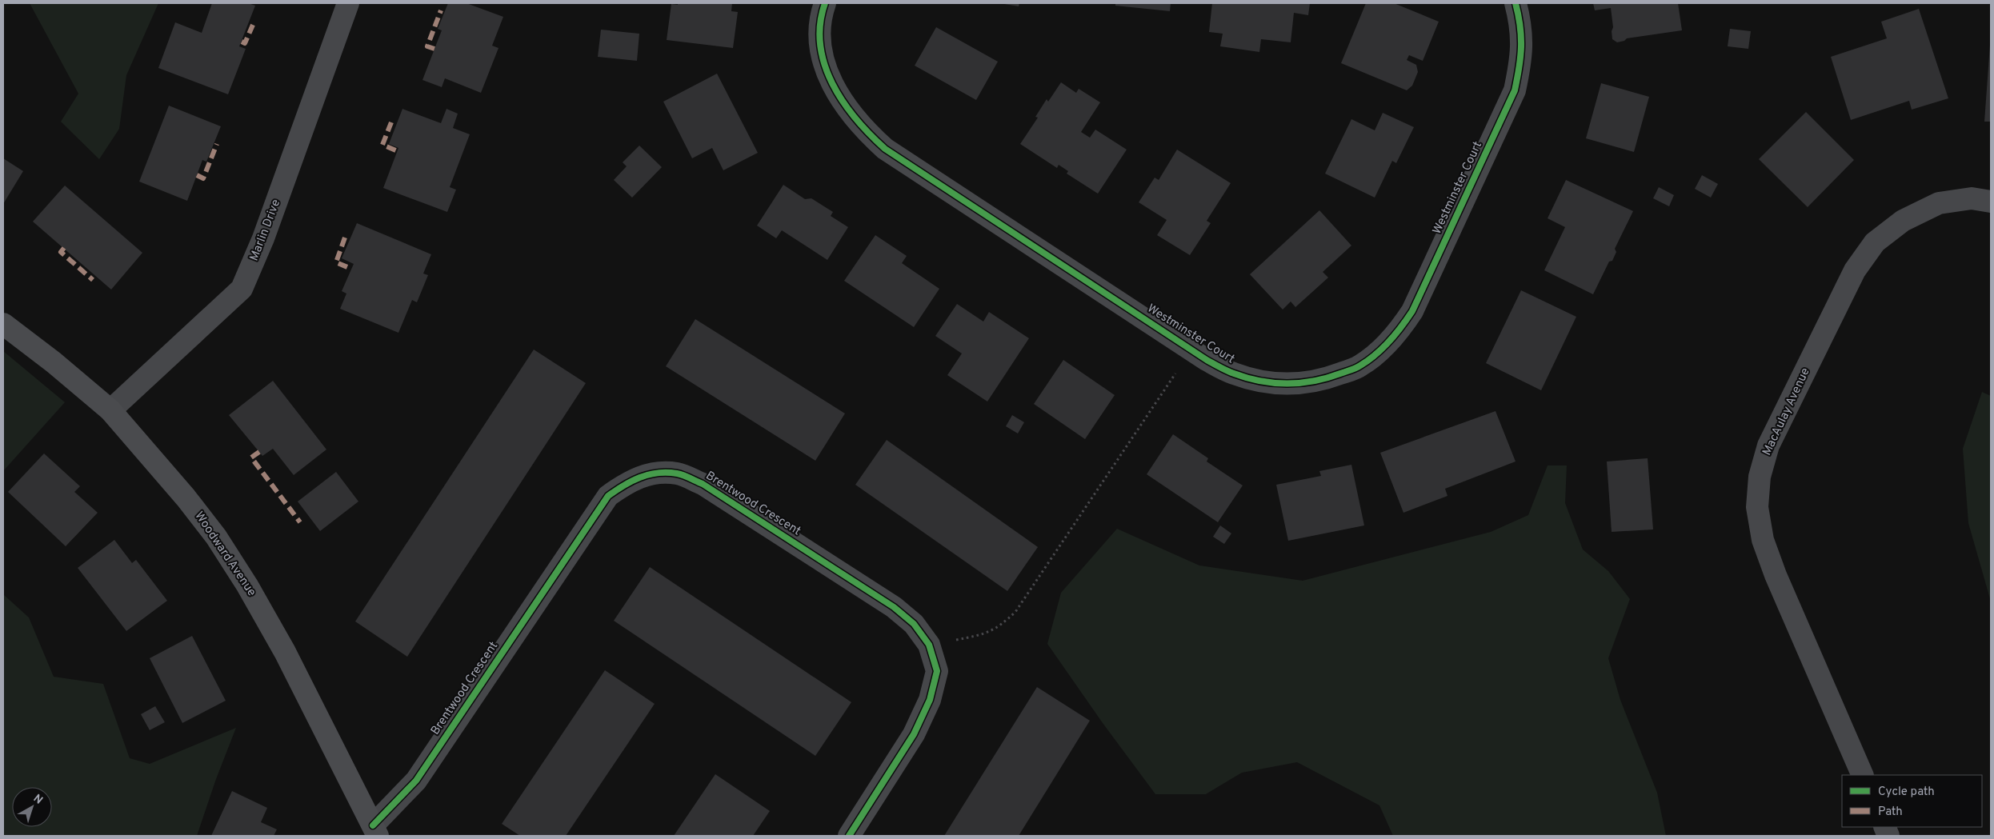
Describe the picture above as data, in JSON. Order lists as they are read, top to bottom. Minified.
{"streets":{"street":["Westminster Court","Marlin Drive","MacAulay Avenue","Brentwood Crescent","Woodward Avenue"]},"crossings":[["Marlin Drive","Woodward Avenue"],["Brentwood Crescent","Woodward Avenue"]],"legend":["Cycle path","Path"],"north":"top right"}
